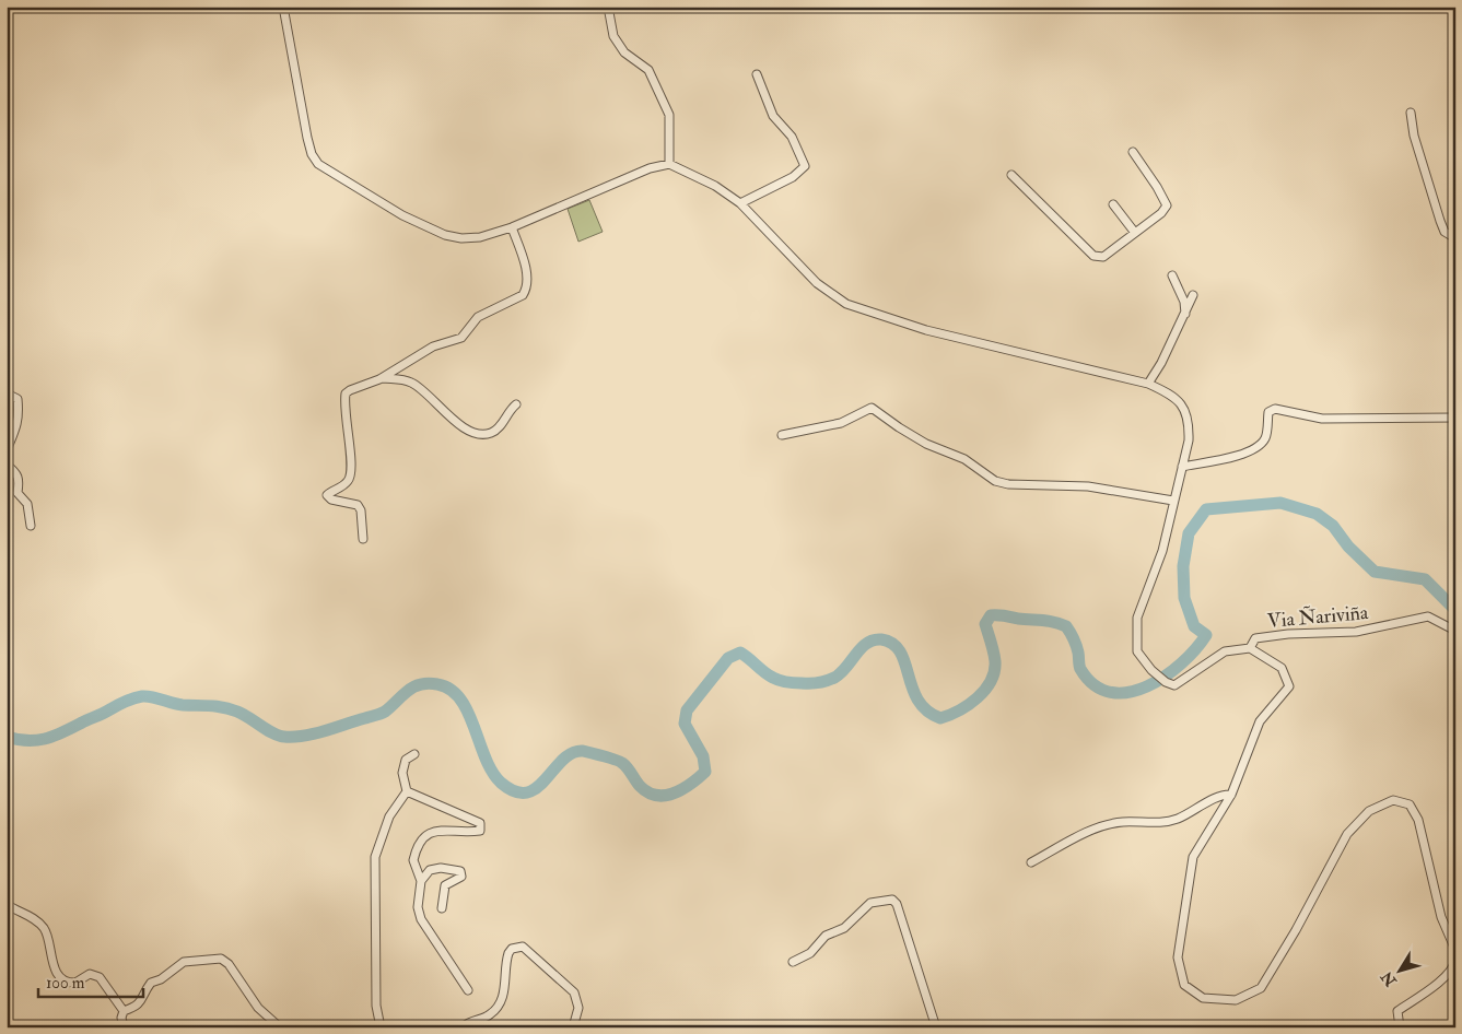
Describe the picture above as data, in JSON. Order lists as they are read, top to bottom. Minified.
{"streets":{"street":["Via Ñariviña"]},"scale_bar":"100 m","north":"bottom left"}
